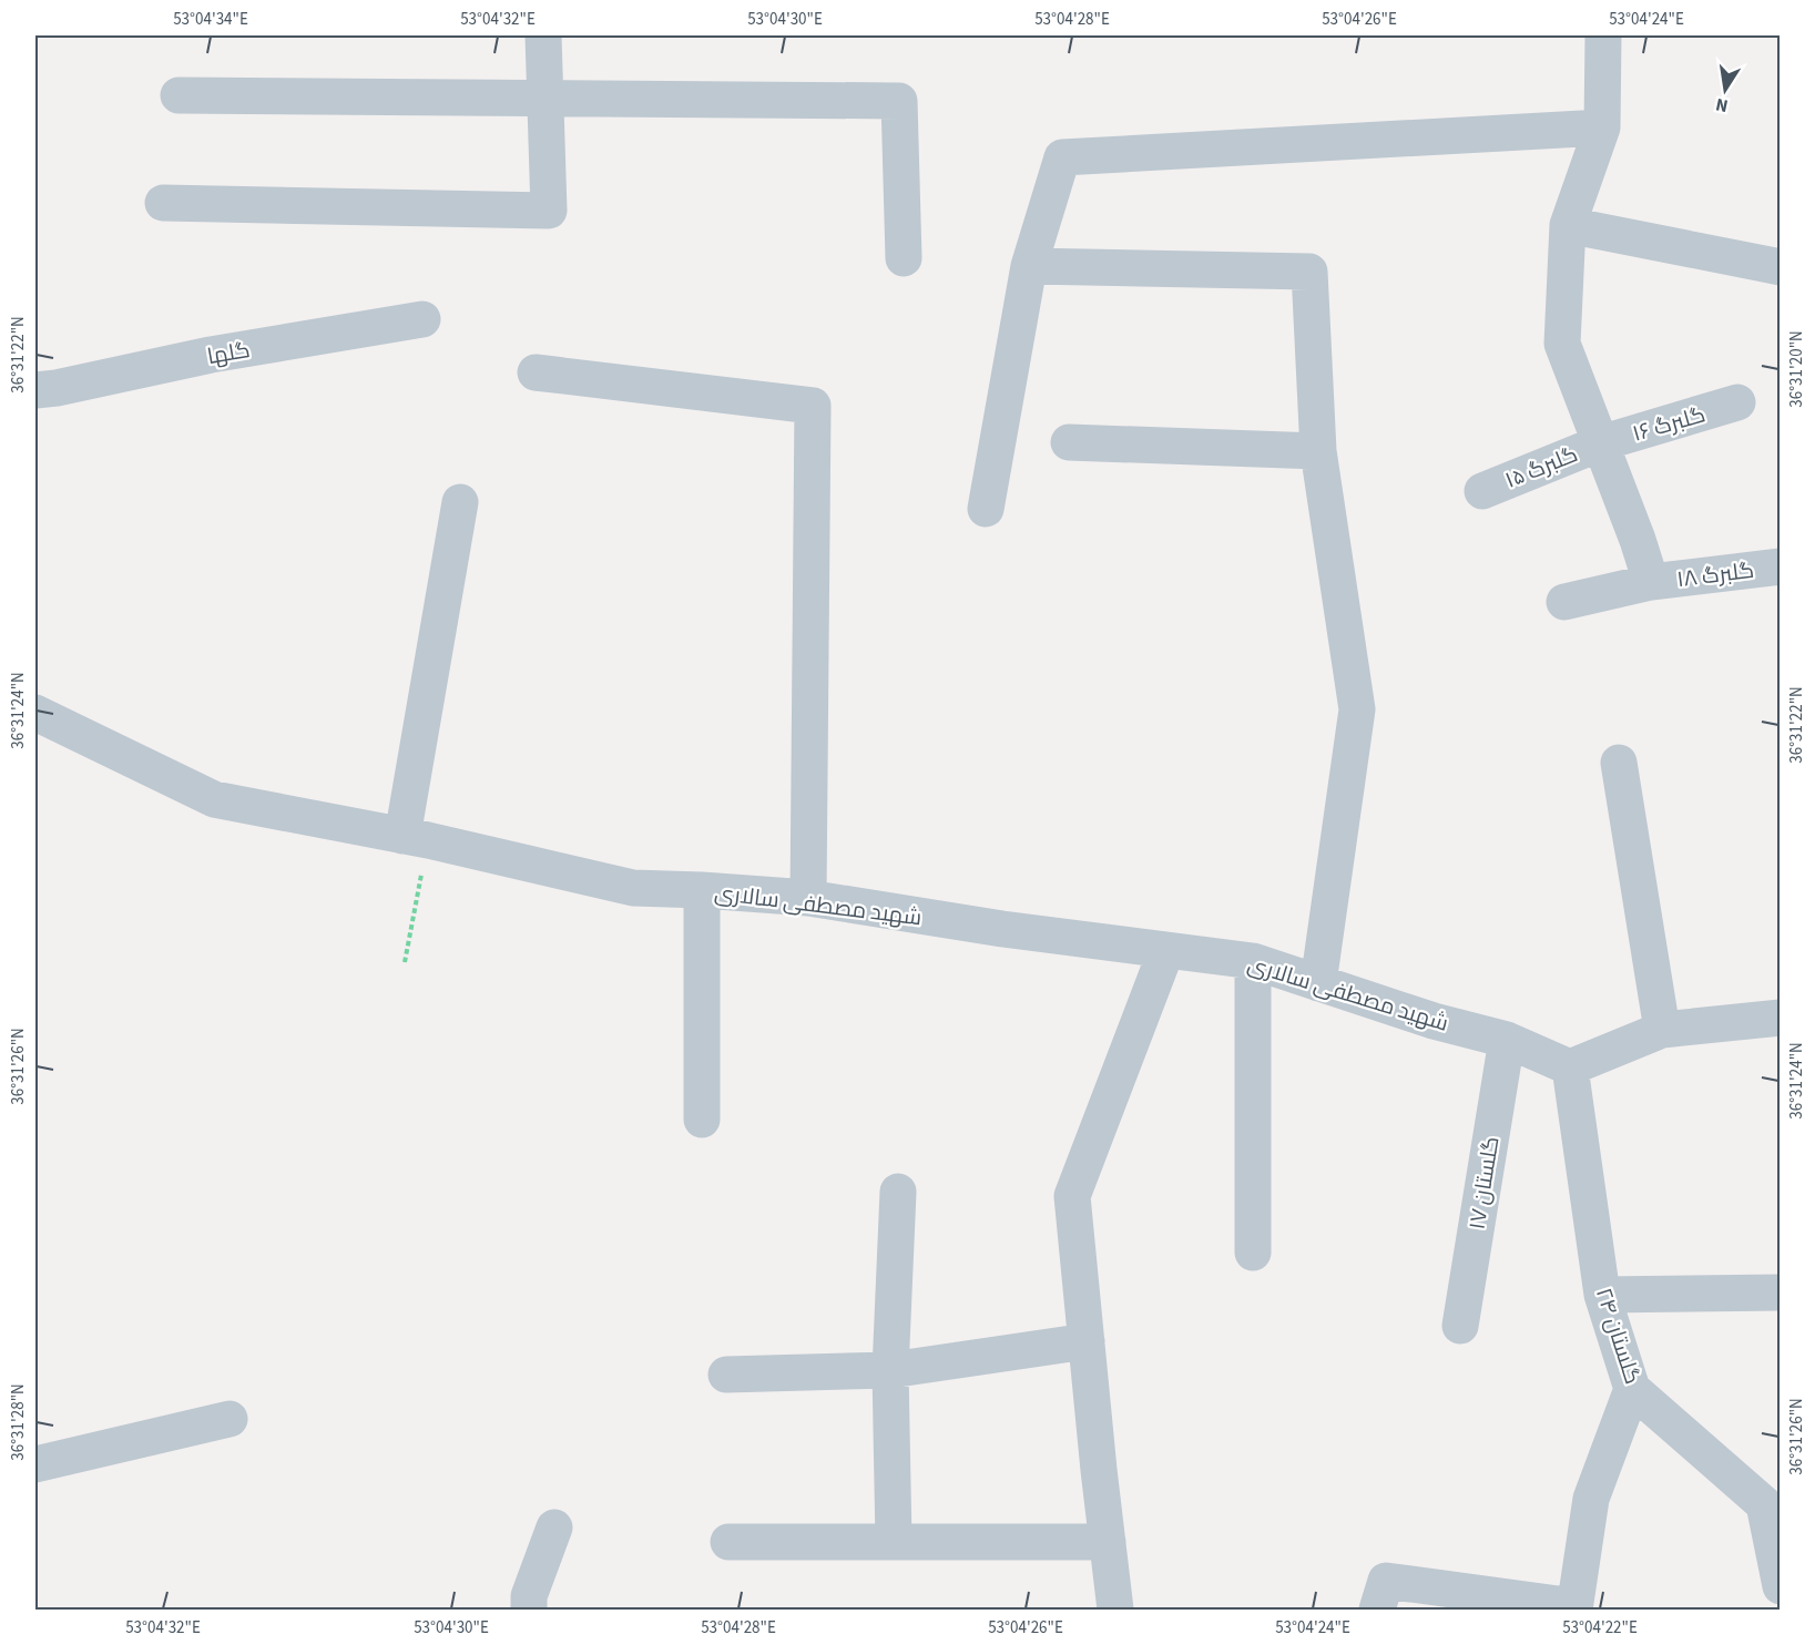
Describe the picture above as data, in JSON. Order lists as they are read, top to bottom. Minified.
{"streets":{"street":["گلها","گلبرگ ۱۶","گلبرگ ۱۵","گلبرگ ۱۸","شهید مصطفی سالاری","گلستان ۱۷","گلستان ۲۴"]},"crossings":[["گلبرگ ۱۶","گلبرگ ۱۵"],["شهید مصطفی سالاری","گلستان ۱۷"],["شهید مصطفی سالاری","گلستان ۲۴"]],"north":"bottom","coordinates":["53°04'34\"E","53°04'32\"E","53°04'30\"E","53°04'28\"E","53°04'26\"E","53°04'24\"E","36°31'22\"N","36°31'20\"N","36°31'24\"N","36°31'26\"N","36°31'28\"N","53°04'22\"E"]}
